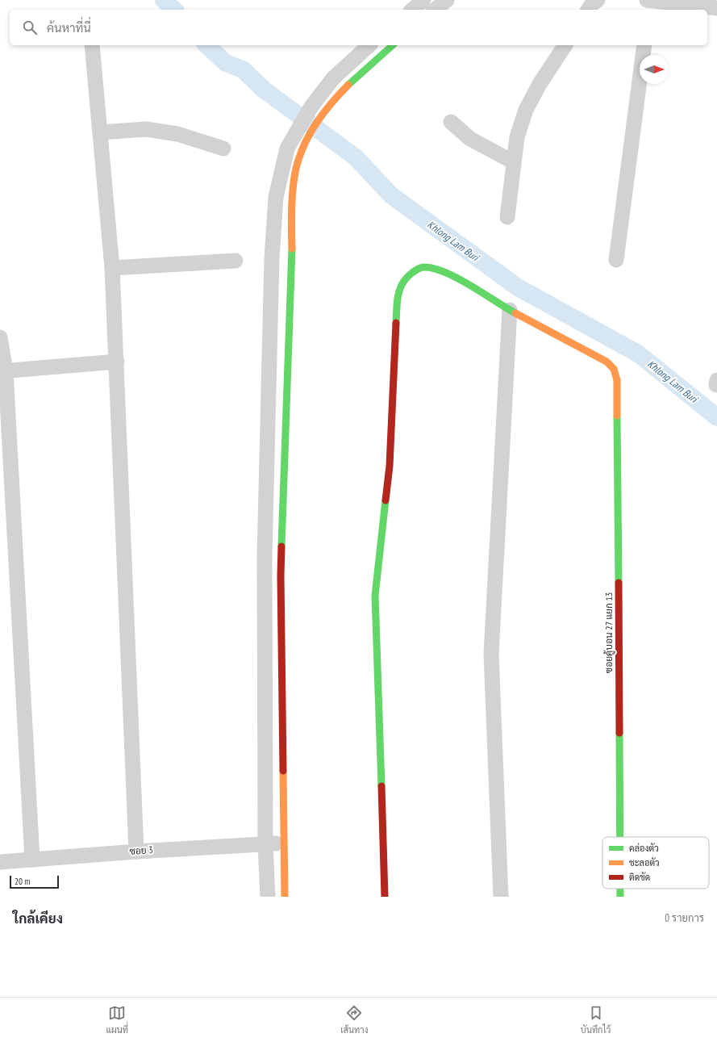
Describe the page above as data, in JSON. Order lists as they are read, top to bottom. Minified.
{"streets":{"street":["ซอยคู้บอน 27 แยก 13","ซอย 3"]},"water":["Khlong Lam Buri"],"legend":["คล่องตัว","ชะลอตัว","ติดขัด"],"scale_bar":"20 m","north":"right","page":{"search":"ค้นหาที่นี่","scale":"20 m","heading":["ใกล้เคียง","0 รายการ"],"nav":["แผนที่","เส้นทาง","บันทึกไว้"]}}
